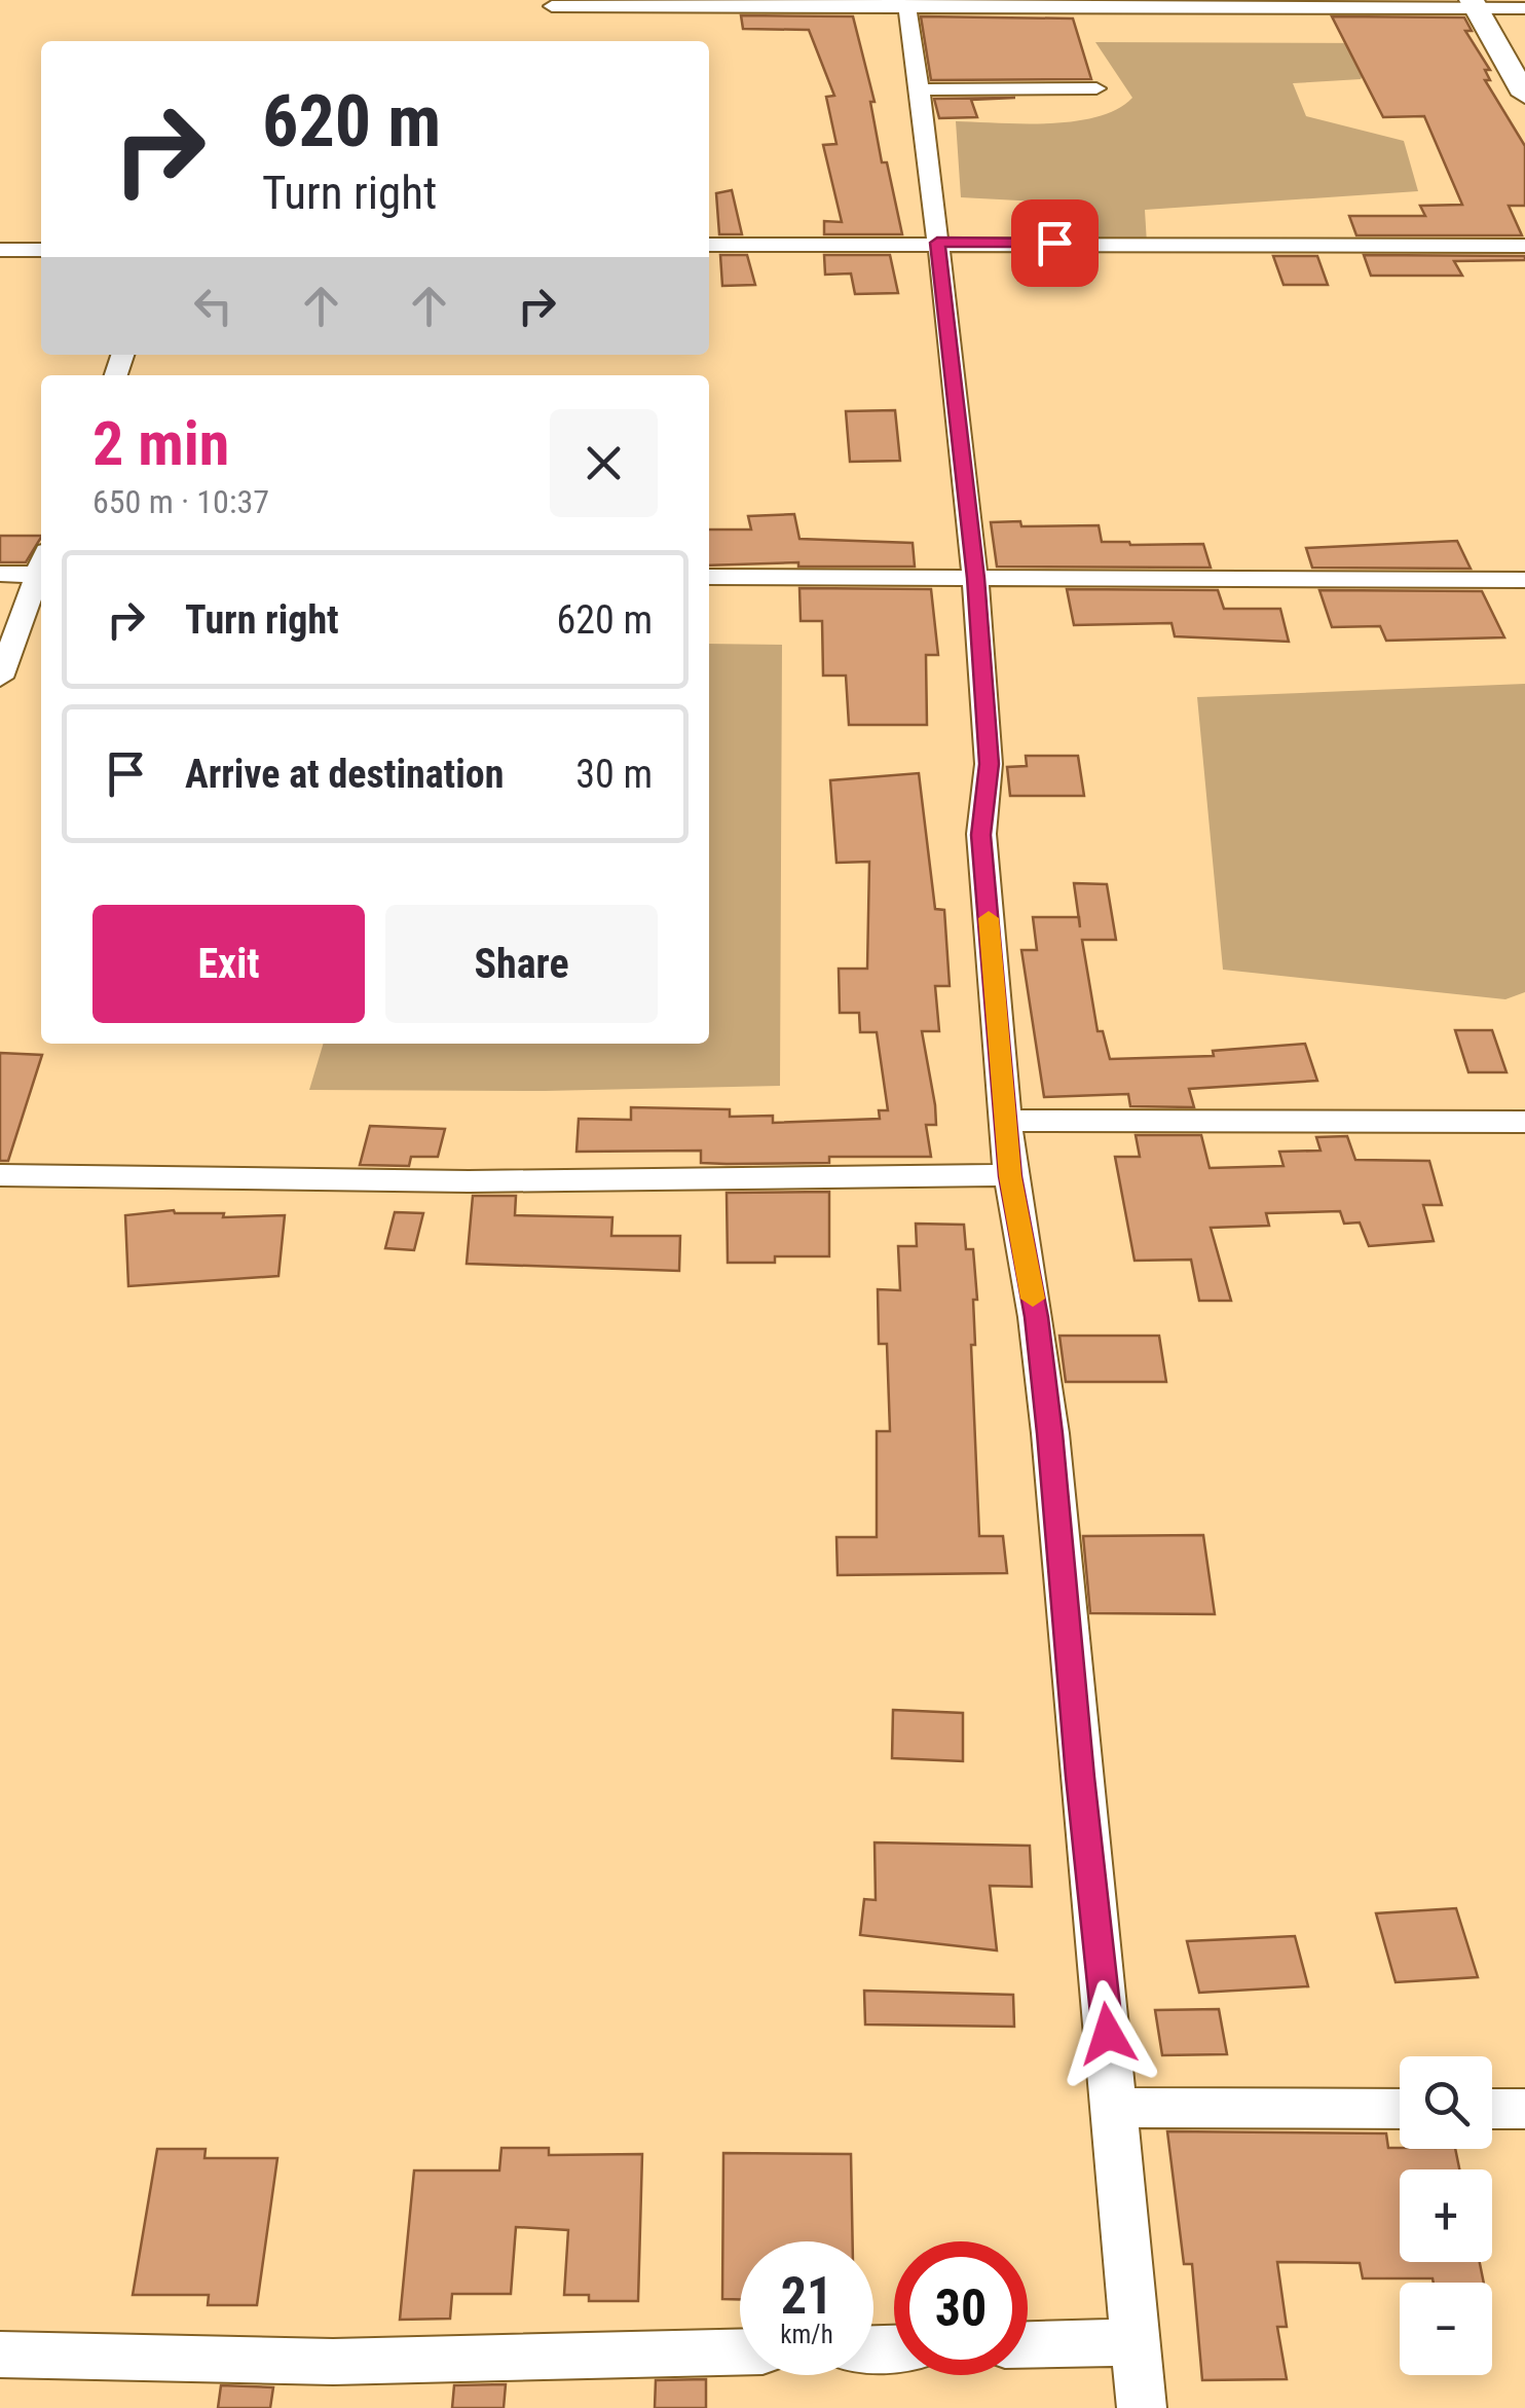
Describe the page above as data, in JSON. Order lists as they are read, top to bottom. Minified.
{"page":{"turn":["620 m","Turn right"],"heading":["2 min","650 m · 10:37"],"list":[{"name":"Turn right","value":"620 m"},{"name":"Arrive at destination","value":"30 m"}],"buttons":["Exit","Share"],"map_buttons":["+","−"],"speed":"21 km/h","limit":"30"}}
